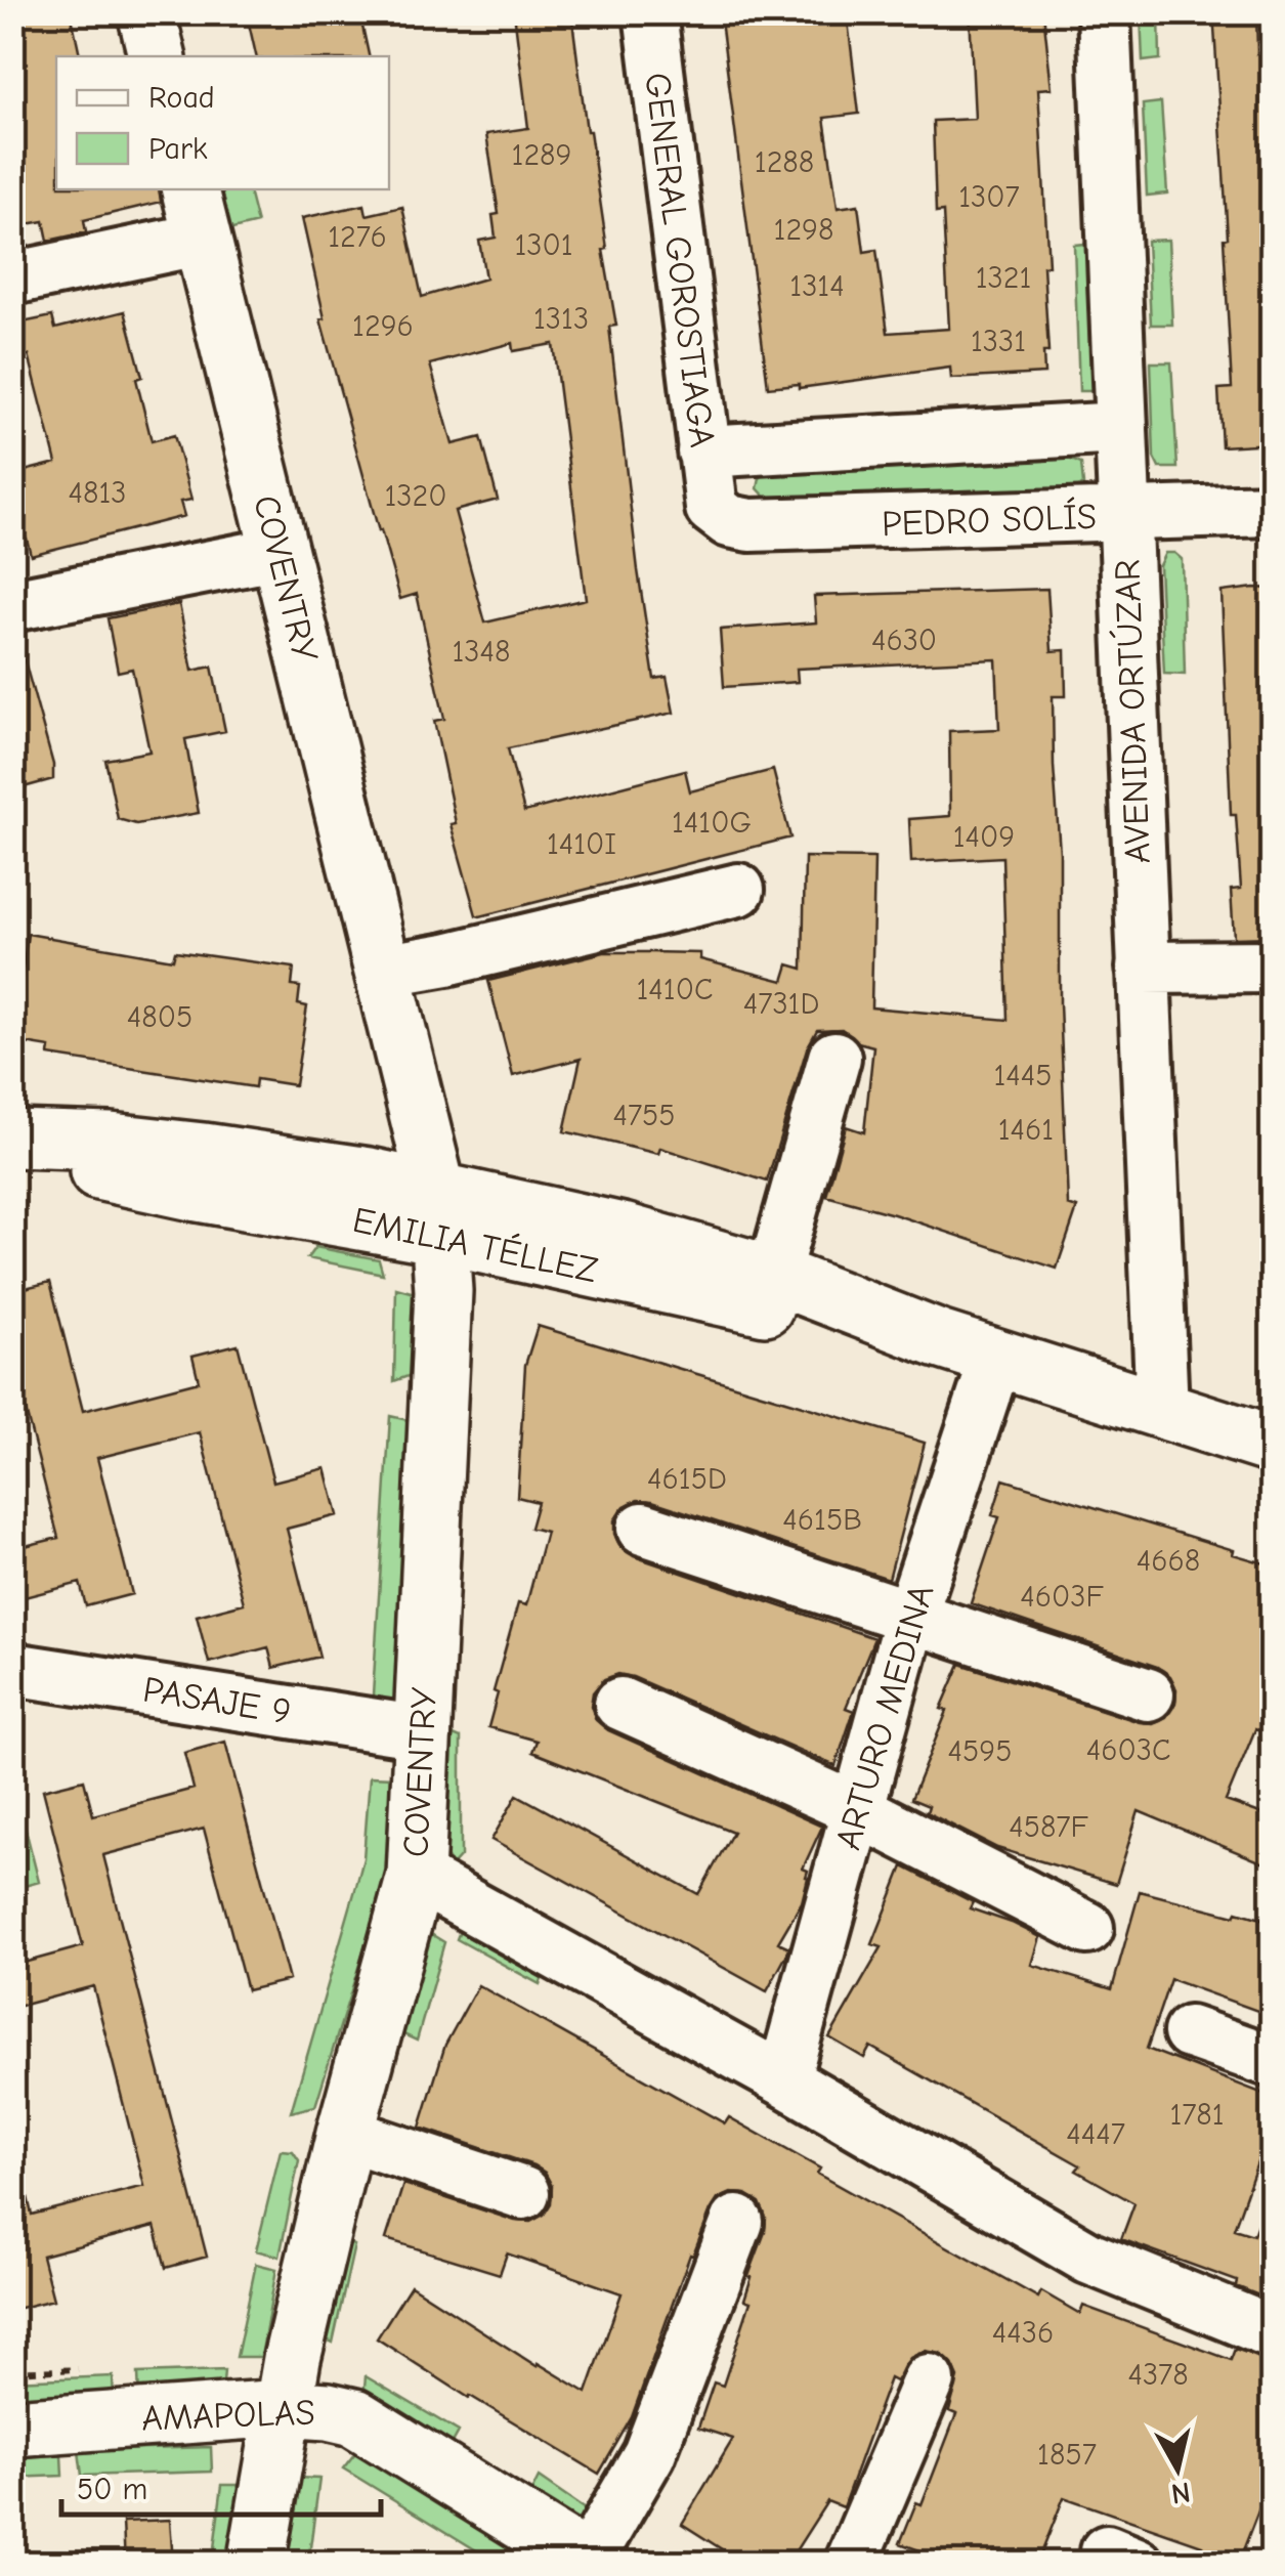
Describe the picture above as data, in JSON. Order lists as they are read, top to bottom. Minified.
{"streets":{"street":["GENERAL GOROSTIAGA","PEDRO SOLÍS","COVENTRY","AVENIDA ORTÚZAR","EMILIA TÉLLEZ","PASAJE 9","ARTURO MEDINA","AMAPOLAS"]},"crossings":[["GENERAL GOROSTIAGA","PEDRO SOLÍS"],["PEDRO SOLÍS","AVENIDA ORTÚZAR"],["COVENTRY","EMILIA TÉLLEZ"],["COVENTRY","PASAJE 9"],["COVENTRY","AMAPOLAS"],["AVENIDA ORTÚZAR","EMILIA TÉLLEZ"],["EMILIA TÉLLEZ","ARTURO MEDINA"]],"house_numbers":["1289","1288","1307","1298","1276","1301","1321","1314","1313","1296","1331","4813","1320","4630","1348","1410G","1409","1410I","1410C","4731D","4805","1445","4755","1461","4615D","4615B","4668","4603F","4603C","4595","4587F","1781","4447","4436","4378","1857"],"legend":["Road","Park"],"scale_bar":"50 m","north":"bottom"}
